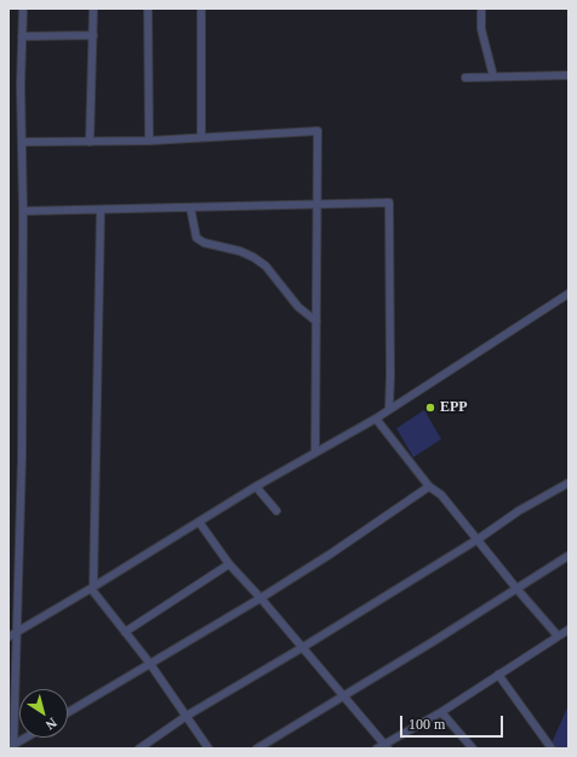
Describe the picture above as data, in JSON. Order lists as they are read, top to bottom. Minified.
{"places":["EPP"],"scale_bar":"100 m","north":"bottom right"}
